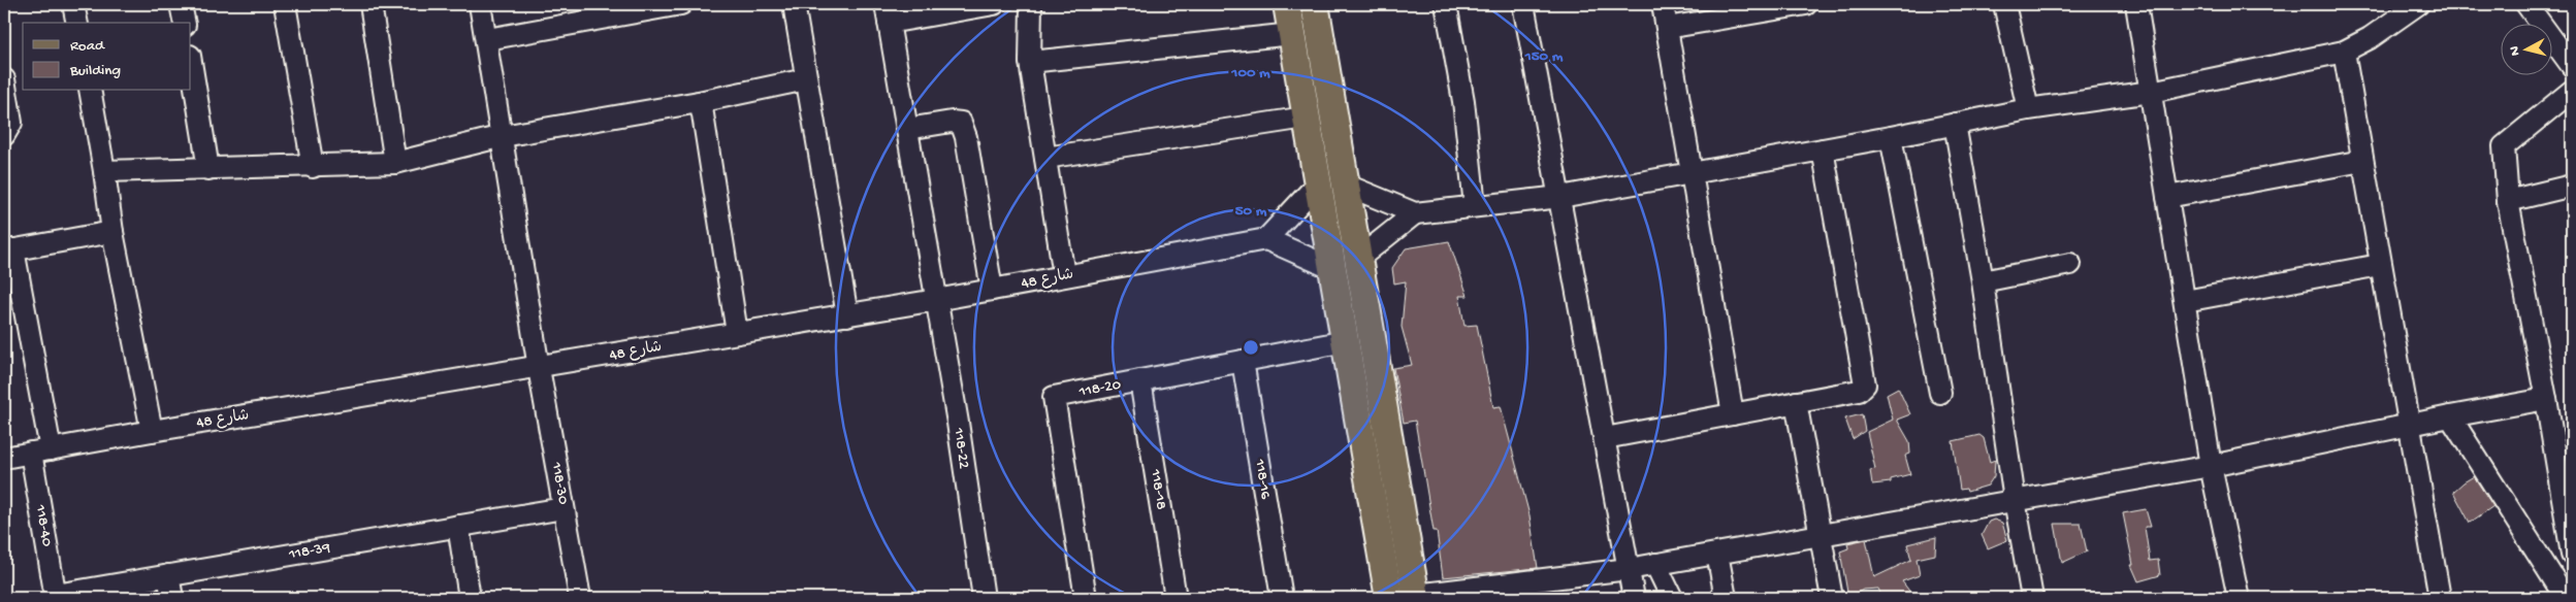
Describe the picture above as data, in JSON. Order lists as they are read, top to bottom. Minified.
{"streets":{"street":["شارع 48","118-20","118-22","118-16","118-30","118-18","118-40","118-39"]},"crossings":[["شارع 48","118-22"],["شارع 48","118-30"],["شارع 48","118-40"],["118-20","118-16"],["118-20","118-18"],["118-30","118-39"],["118-40","118-39"]],"legend":["Road","Building"],"north":"left","rings":["150 m","100 m","50 m"]}
